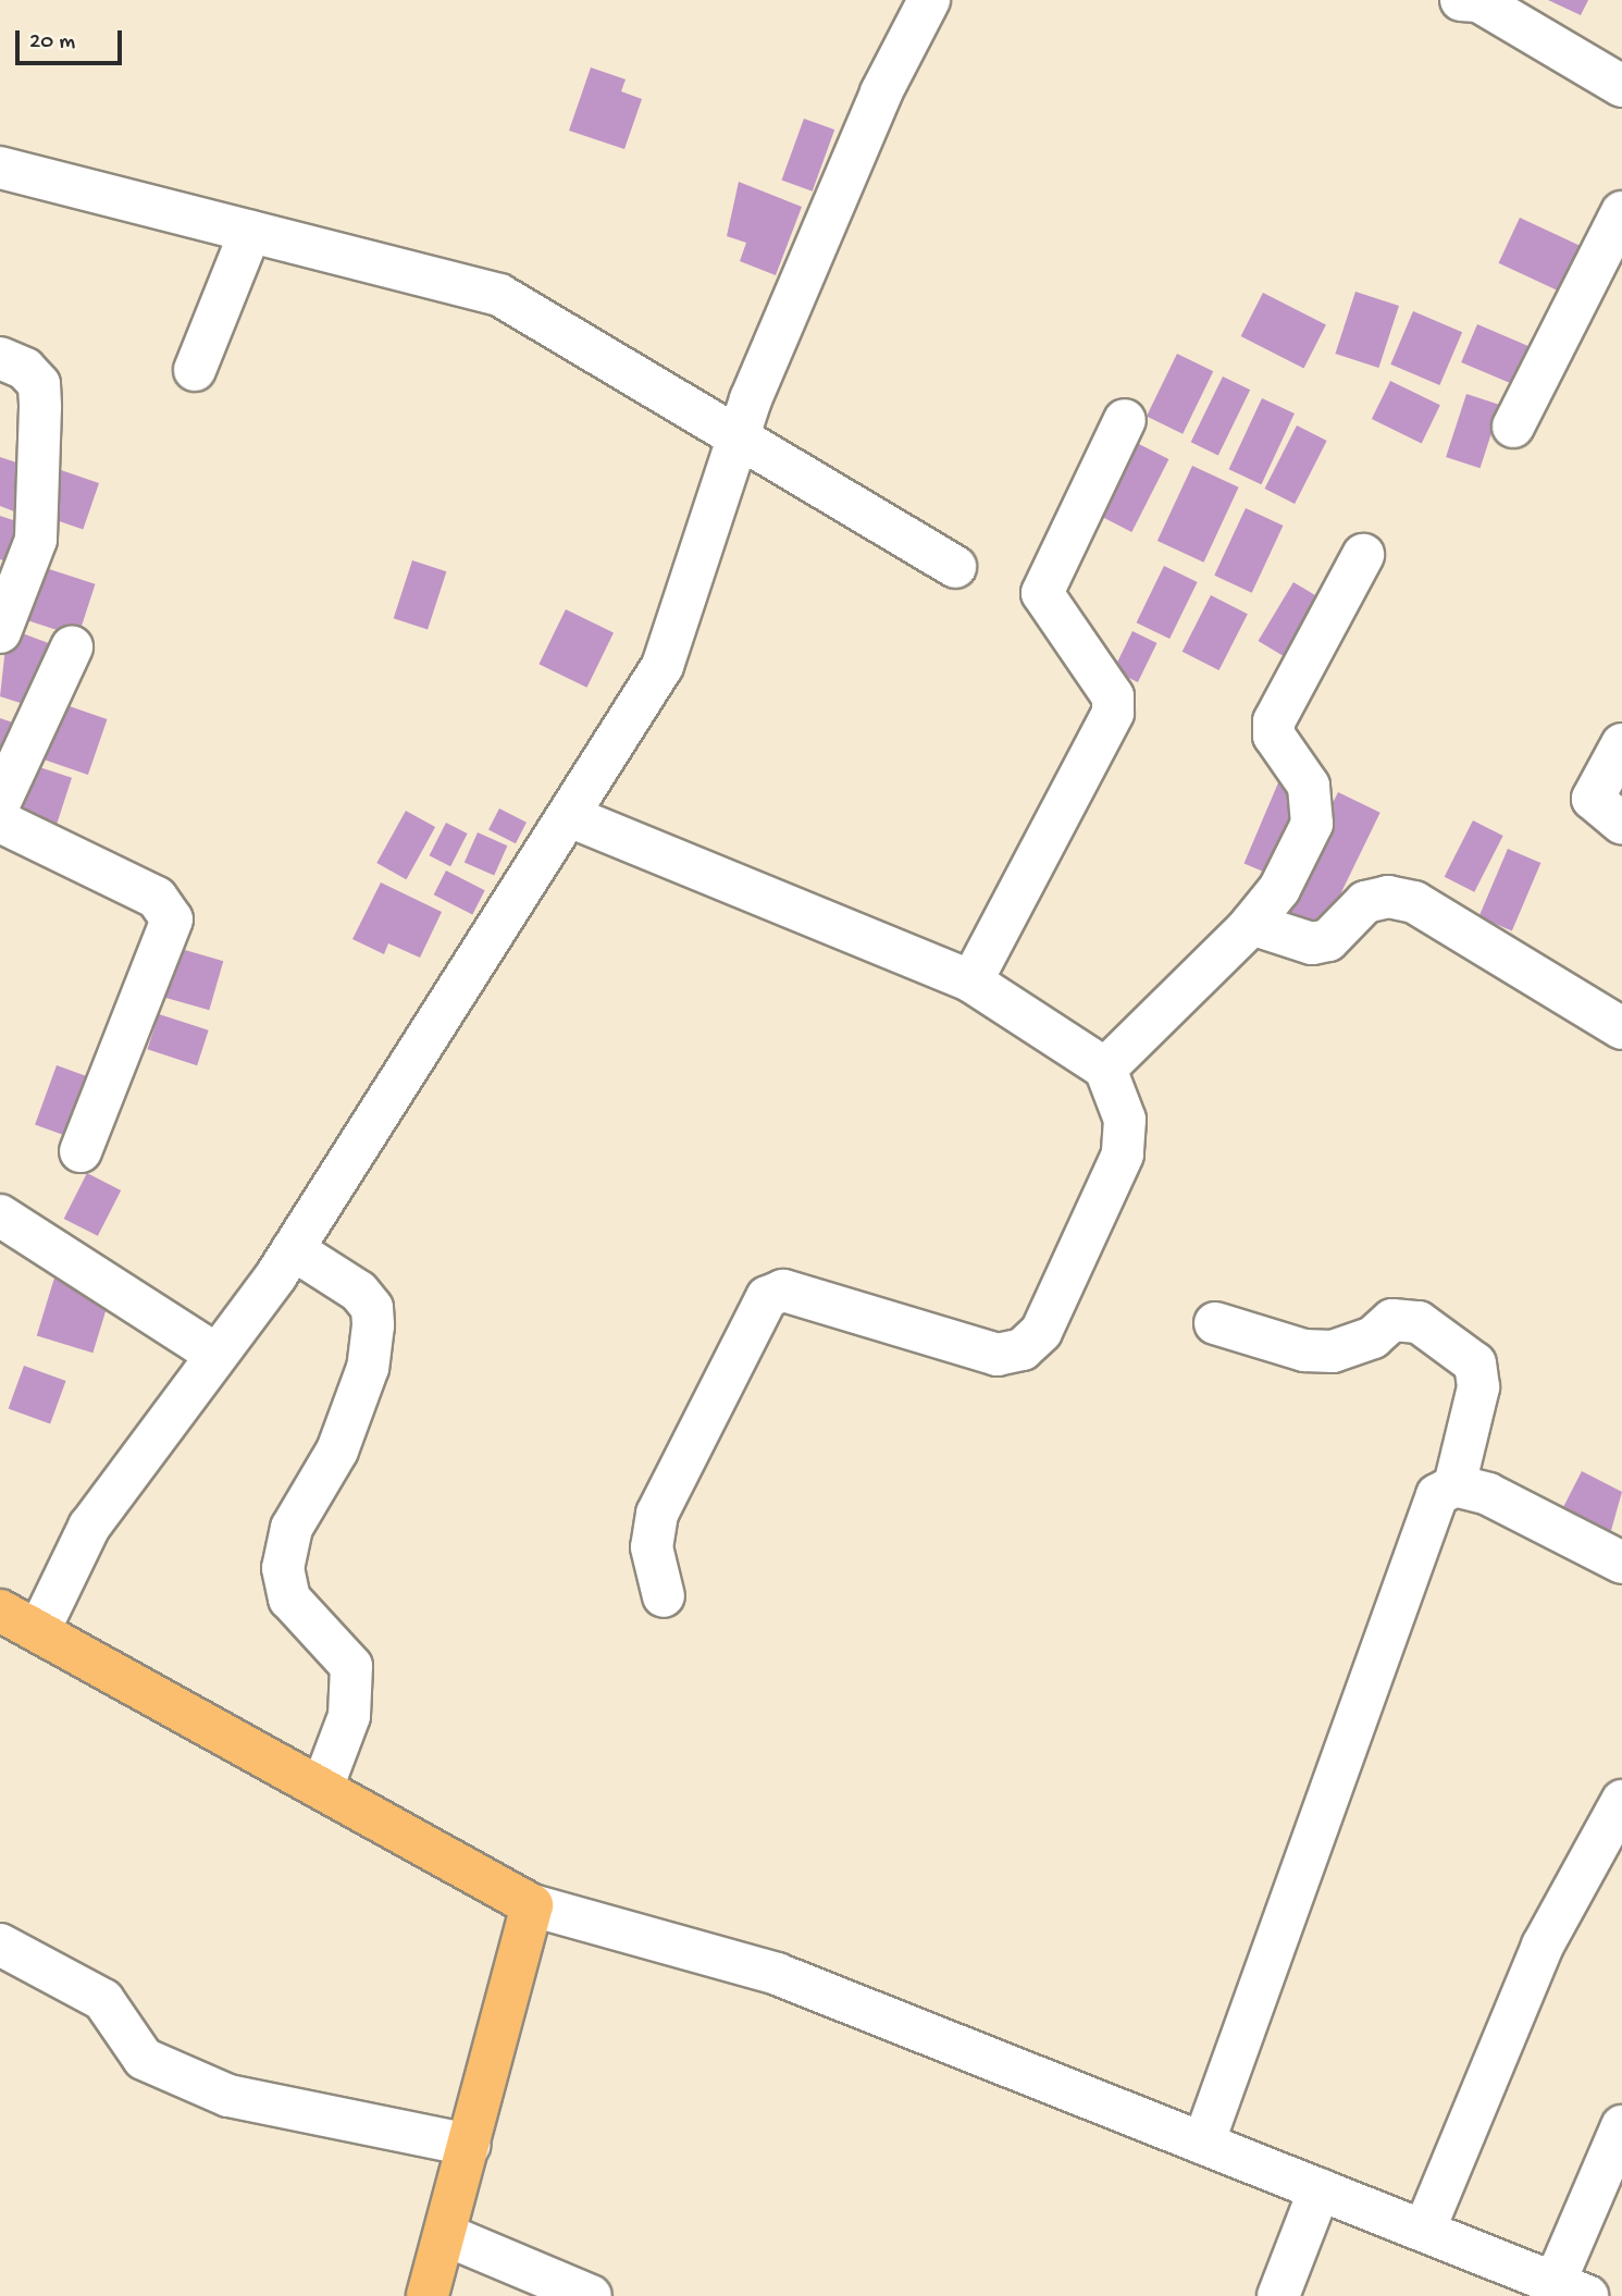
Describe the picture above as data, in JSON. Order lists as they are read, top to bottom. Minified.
{"scale_bar":"20 m"}
